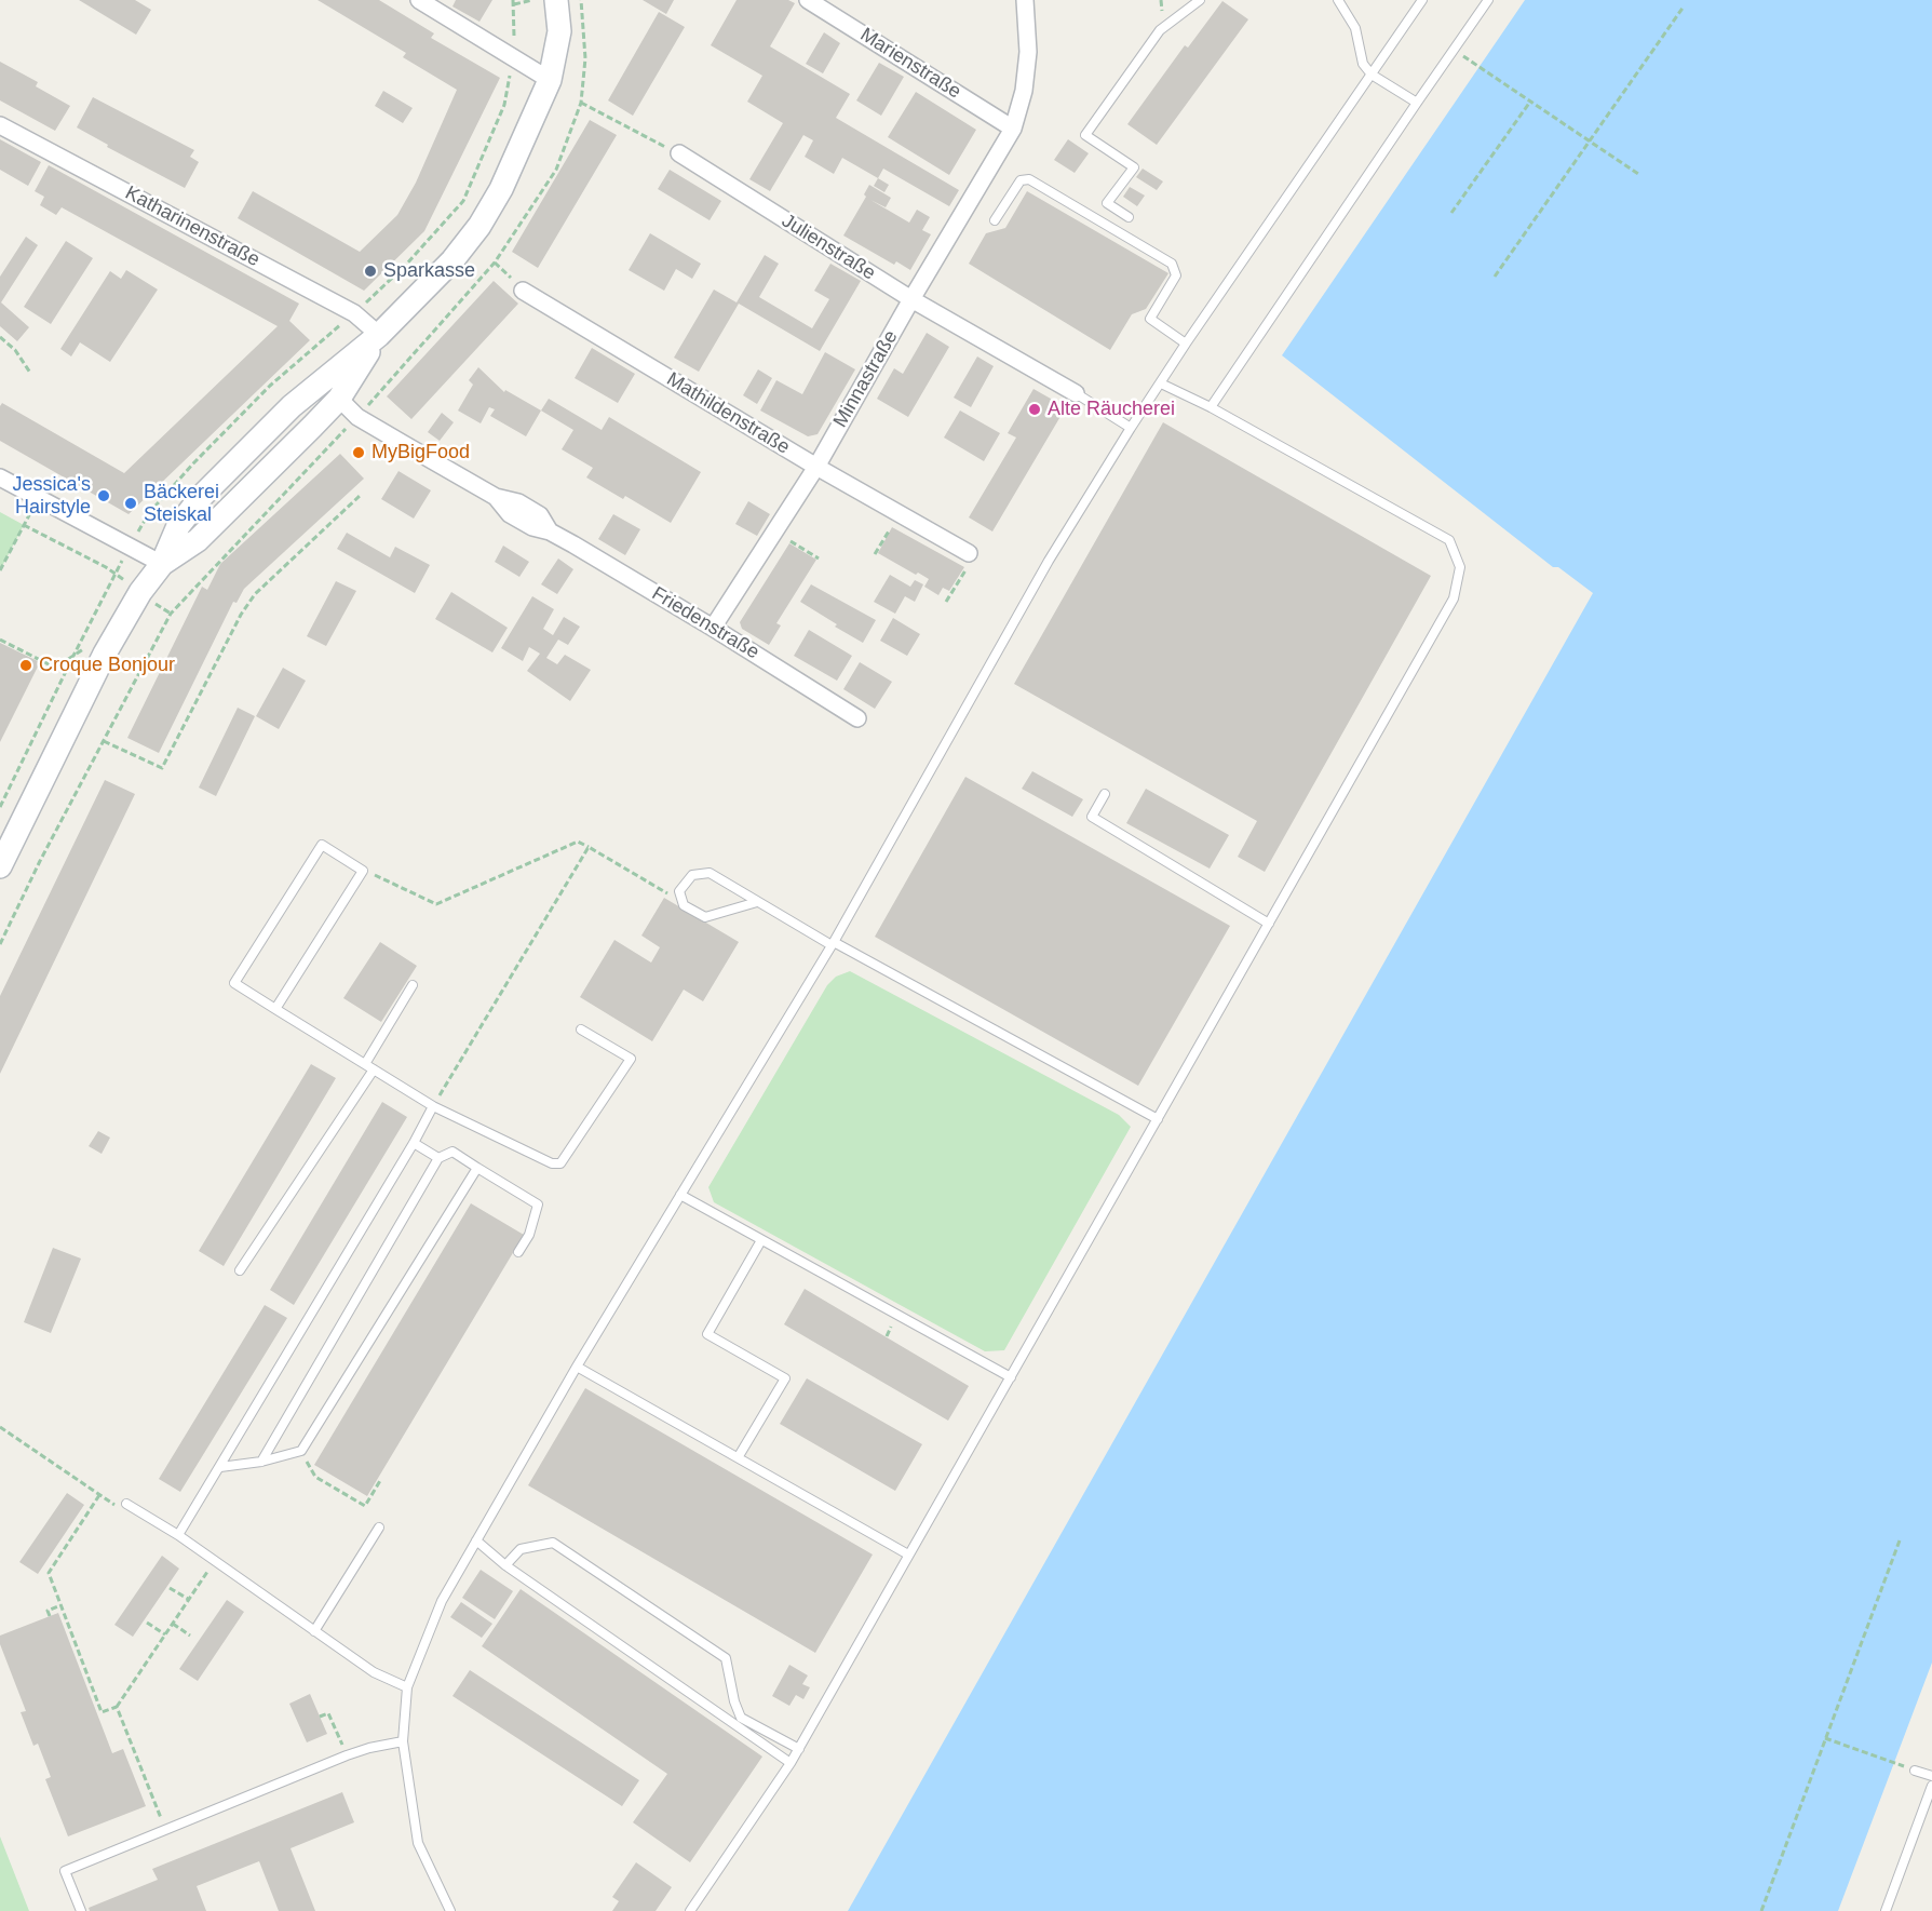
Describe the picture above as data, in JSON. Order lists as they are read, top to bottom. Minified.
{"streets":{"street":["Marienstraße","Katharinenstraße","Julienstraße","Minnastraße","Mathildenstraße","Friedenstraße"]},"crossings":[["Marienstraße","Minnastraße"],["Julienstraße","Minnastraße"],["Minnastraße","Mathildenstraße"],["Minnastraße","Friedenstraße"]],"places":["Sparkasse","Alte Räucherei","MyBigFood","Jessica's Hairstyle","Bäckerei Steiskal","Croque Bonjour"]}
